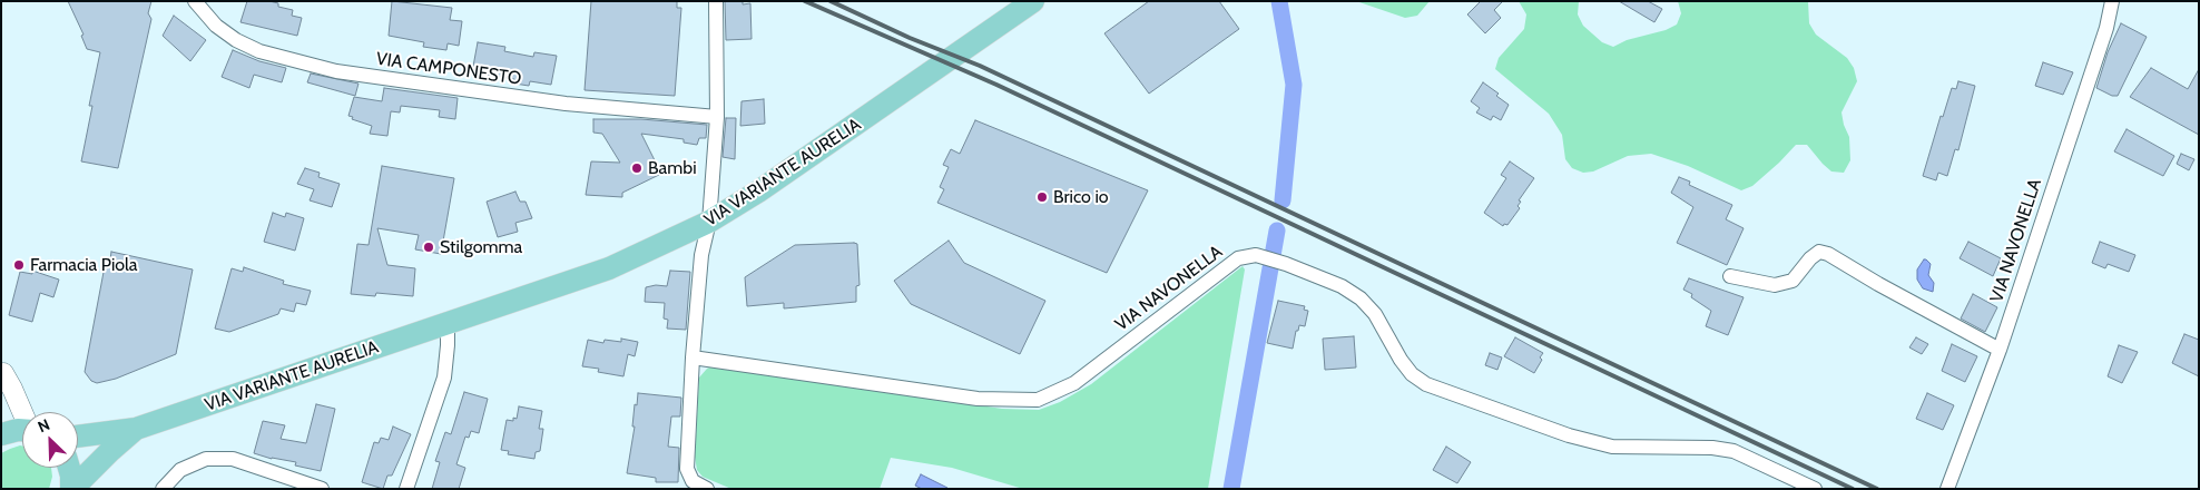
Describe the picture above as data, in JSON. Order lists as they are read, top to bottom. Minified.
{"streets":{"main road":["VIA VARIANTE AURELIA"],"street":["VIA CAMPONESTO","VIA NAVONELLA"]},"places":["Bambi","Brico io","Stilgomma","Farmacia Piola"],"north":"top left"}
